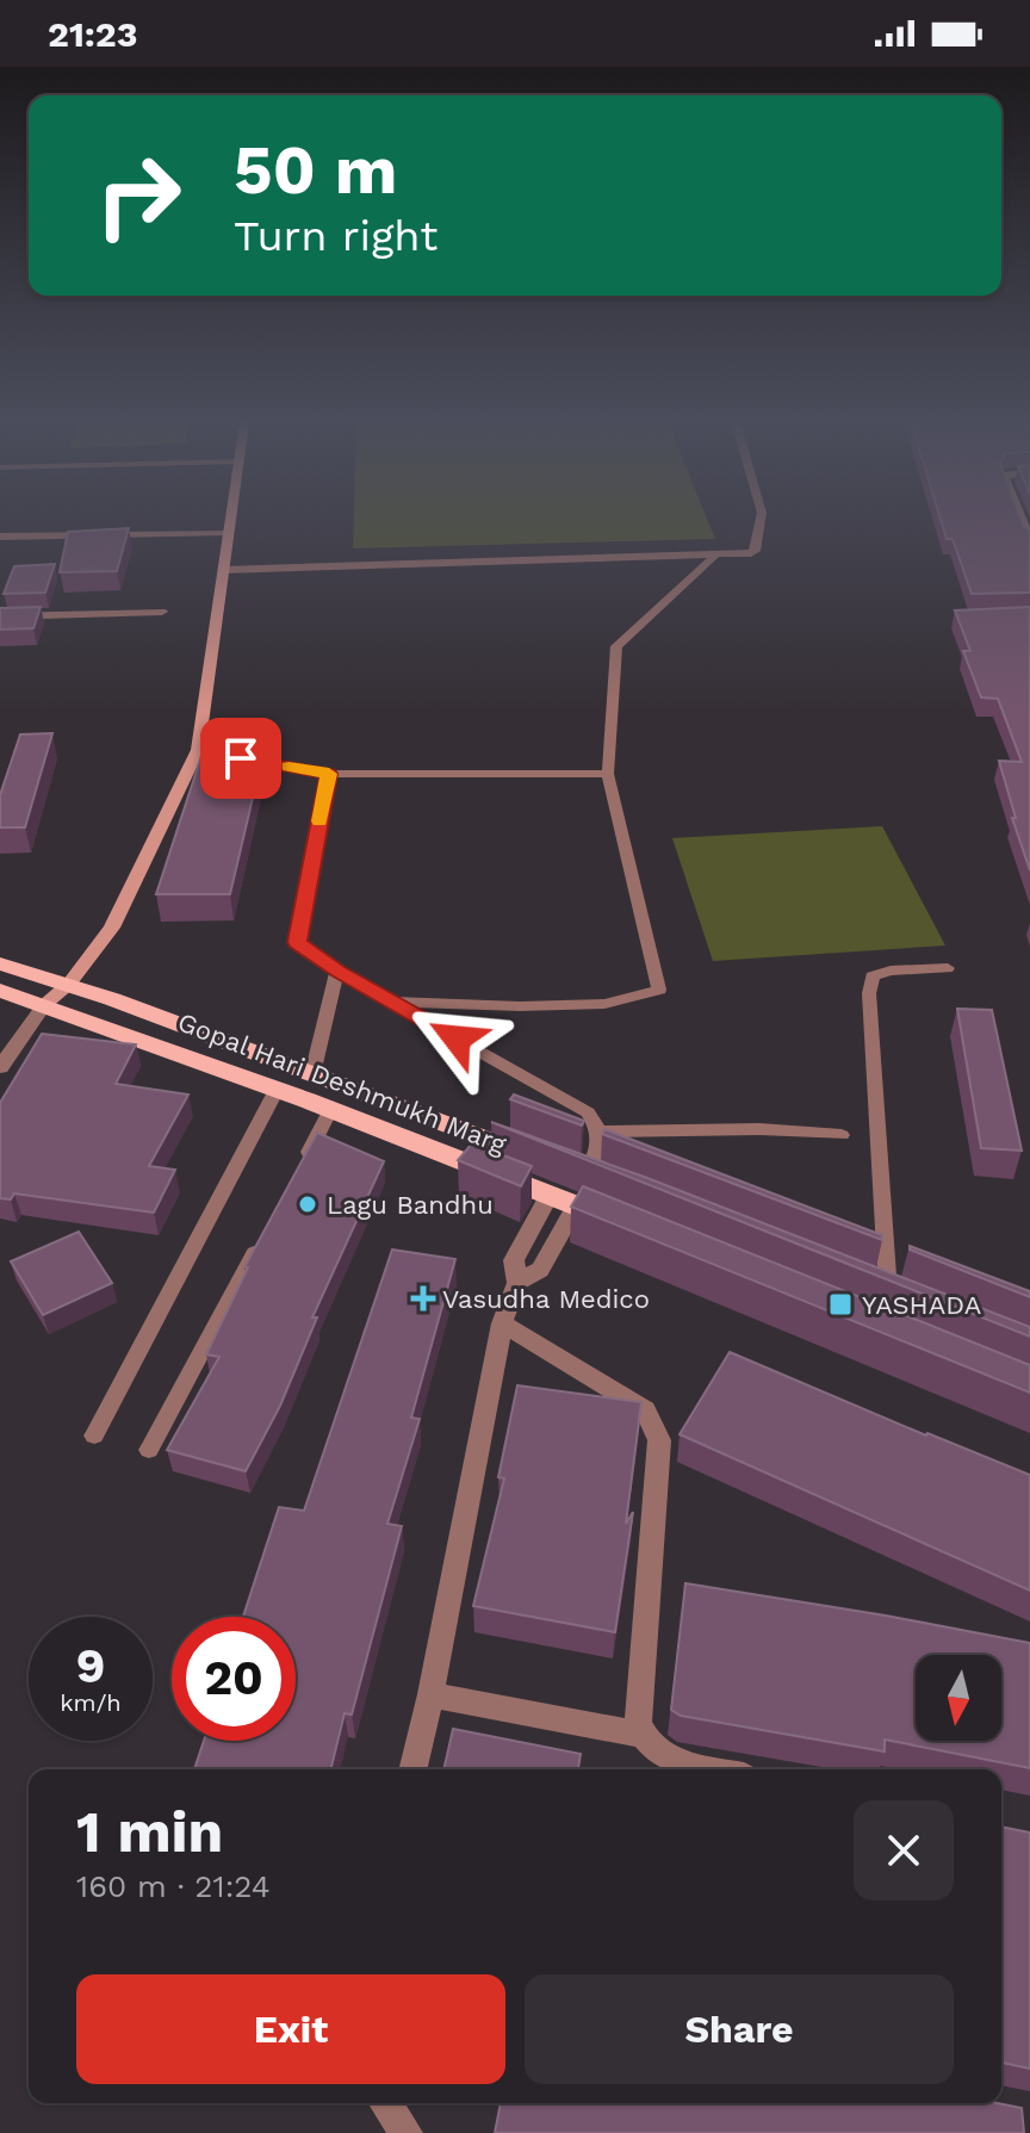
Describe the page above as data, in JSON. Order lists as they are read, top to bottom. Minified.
{"streets":{"main road":["Gopal Hari Deshmukh Marg"]},"places":{"other":["Lagu Bandhu"],"health":["Vasudha Medico"],"transit":["YASHADA"]},"north":"bottom","page":{"status":"21:23","turn":["50 m","Turn right"],"speed":"9 km/h","limit":"20","heading":["1 min","160 m · 21:24"],"buttons":["Exit","Share"]}}
